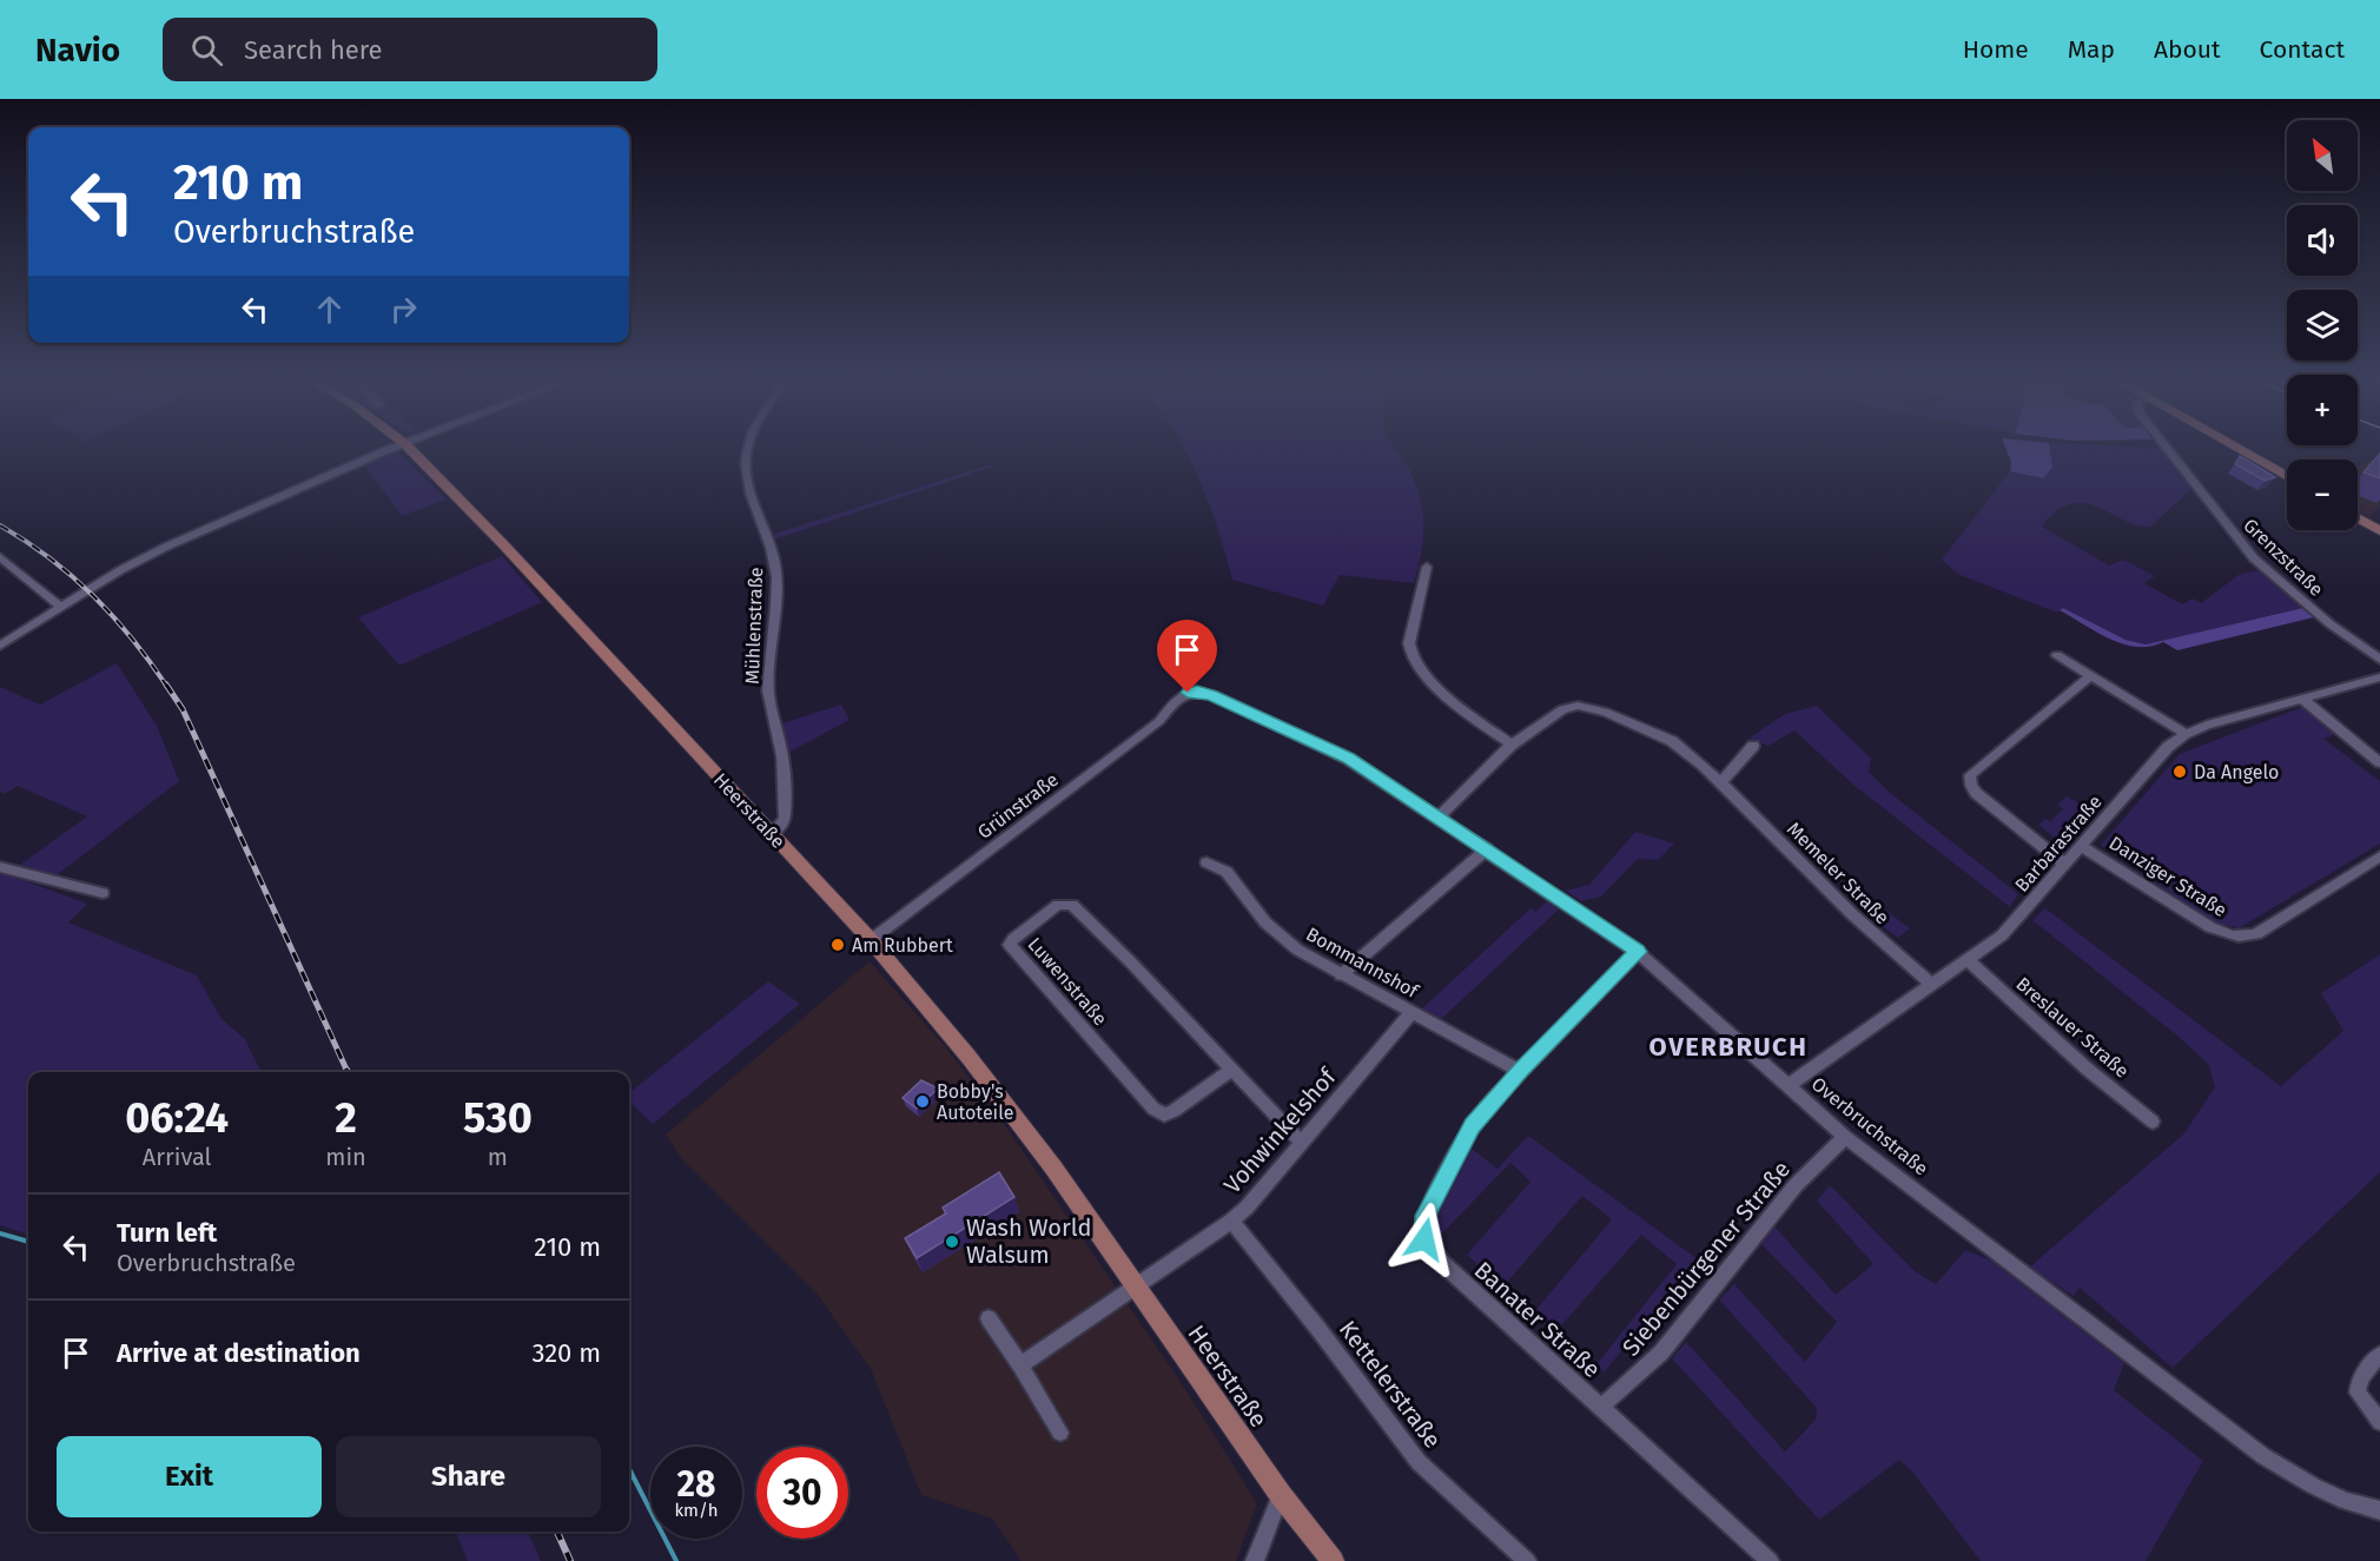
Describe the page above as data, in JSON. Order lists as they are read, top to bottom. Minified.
{"streets":{"main road":["Heerstraße"],"street":["Grenzstraße","Mühlenstraße","Grünstraße","Barbarastraße","Memeler Straße","Danziger Straße","Bommannshof","Luwenstraße","Breslauer Straße","Overbruchstraße","Vohwinkelshof","Siebenbürgener Straße","Banater Straße","Kettelerstraße"]},"crossings":[["Mühlenstraße","Heerstraße"],["Grünstraße","Heerstraße"],["Grünstraße","Overbruchstraße"],["Heerstraße","Vohwinkelshof"],["Barbarastraße","Memeler Straße"],["Barbarastraße","Danziger Straße"],["Barbarastraße","Breslauer Straße"],["Barbarastraße","Overbruchstraße"],["Memeler Straße","Overbruchstraße"],["Bommannshof","Vohwinkelshof"],["Bommannshof","Banater Straße"],["Luwenstraße","Vohwinkelshof"],["Overbruchstraße","Siebenbürgener Straße"],["Overbruchstraße","Banater Straße"],["Vohwinkelshof","Kettelerstraße"],["Siebenbürgener Straße","Banater Straße"]],"districts":["OVERBRUCH"],"places":["Da Angelo","Am Rubbert","Bobby's Autoteile","Wash World Walsum"],"north":"top left","page":{"header":"Navio","search":"Search here","nav":["Home","Map","About","Contact"],"map_buttons":["+","−"],"turn":["210 m","Overbruchstraße"],"eta":["06:24","Arrival","2","min","530","m"],"list":[{"name":"Turn left","note":"Overbruchstraße","value":"210 m"},{"name":"Arrive at destination","value":"320 m"}],"buttons":["Exit","Share"],"speed":"28 km/h","limit":"30"}}
